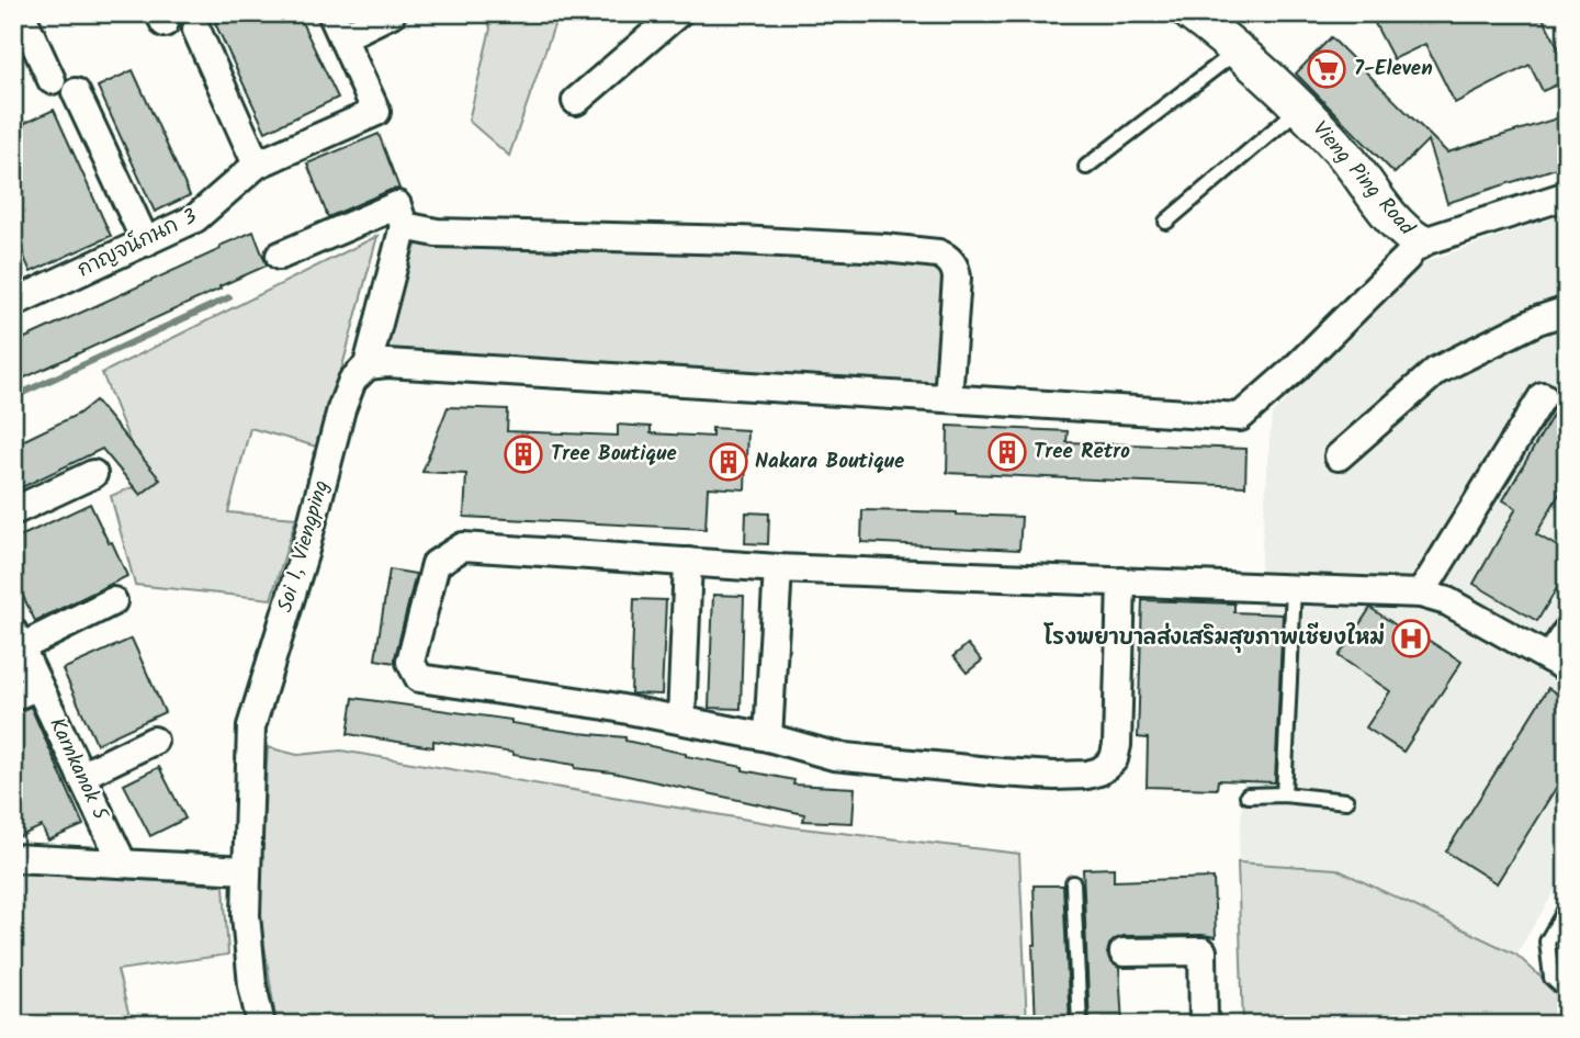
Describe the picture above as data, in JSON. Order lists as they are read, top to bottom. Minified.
{"streets":{"street":["Vieng Ping Road","กาญจน์กนก 3","Soi 1, Viengping","Karnkanok 5"]},"places":{"supermarket":["7-Eleven"],"building":["Tree Retro","Tree Boutique","Nakara Boutique"],"hospital":["โรงพยาบาลส่งเสริมสุขภาพเชียงใหม่"]}}
